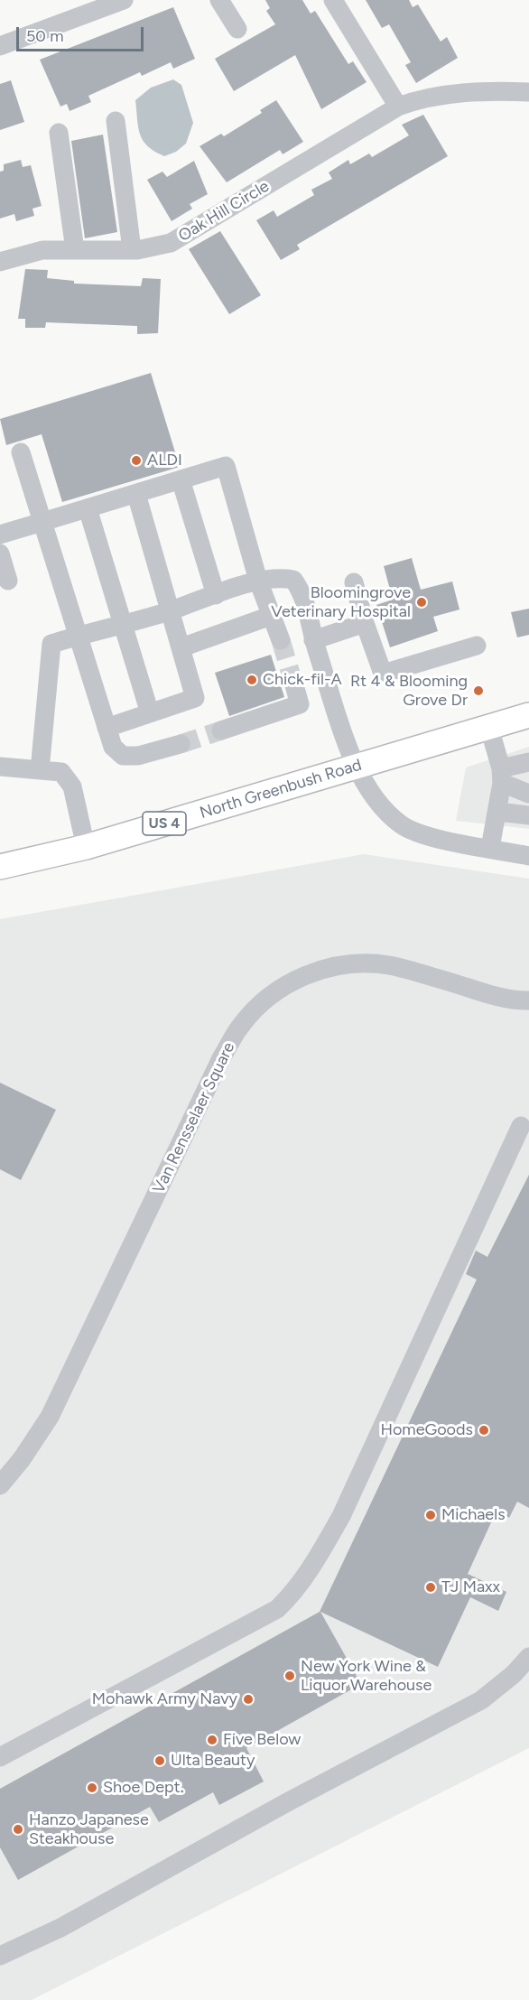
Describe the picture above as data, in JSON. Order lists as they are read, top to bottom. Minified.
{"streets":{"main road":["North Greenbush Road","US 4"],"street":["Oak Hill Circle","Van Rensselaer Square"]},"places":["ALDI","Bloomingrove Veterinary Hospital","Chick-fil-A","Rt 4 & Blooming Grove Dr","HomeGoods","Michaels","TJ Maxx","New York Wine & Liquor Warehouse","Mohawk Army Navy","Five Below","Ulta Beauty","Shoe Dept.","Hanzo Japanese Steakhouse"],"scale_bar":"50 m"}
